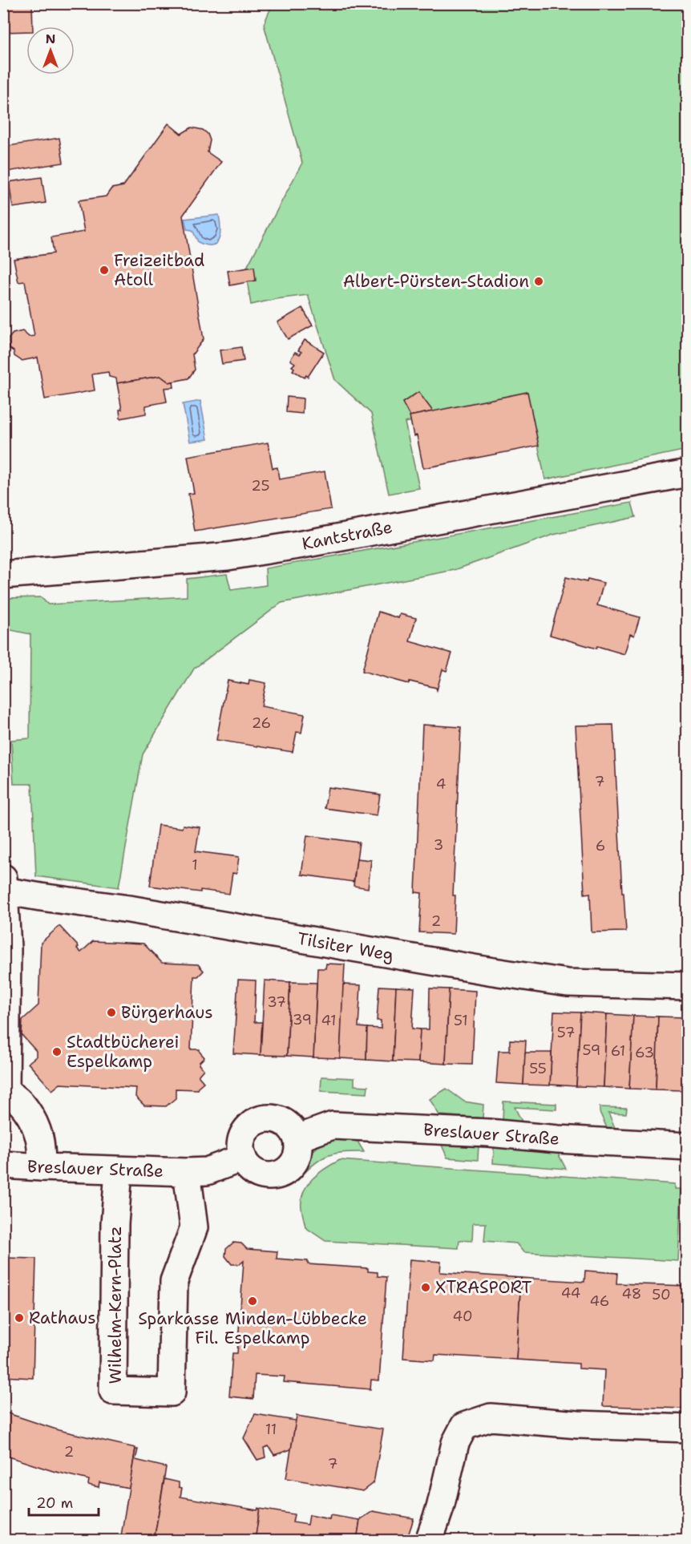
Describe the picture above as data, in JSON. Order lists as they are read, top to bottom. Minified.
{"streets":{"street":["Kantstraße","Tilsiter Weg","Breslauer Straße","Wilhelm-Kern-Platz"]},"crossings":[["Breslauer Straße","Wilhelm-Kern-Platz"]],"places":["Freizeitbad Atoll","Albert-Pürsten-Stadion","Bürgerhaus","Stadtbücherei Espelkamp","XTRASPORT","Sparkasse Minden-Lübbecke Fil. Espelkamp","Rathaus"],"house_numbers":["25","26","7","4","3","6","1","2","37","39","41","51","57","59","61","63","55","44","48","50","46","40","11","2","7"],"scale_bar":"20 m","north":"top"}
